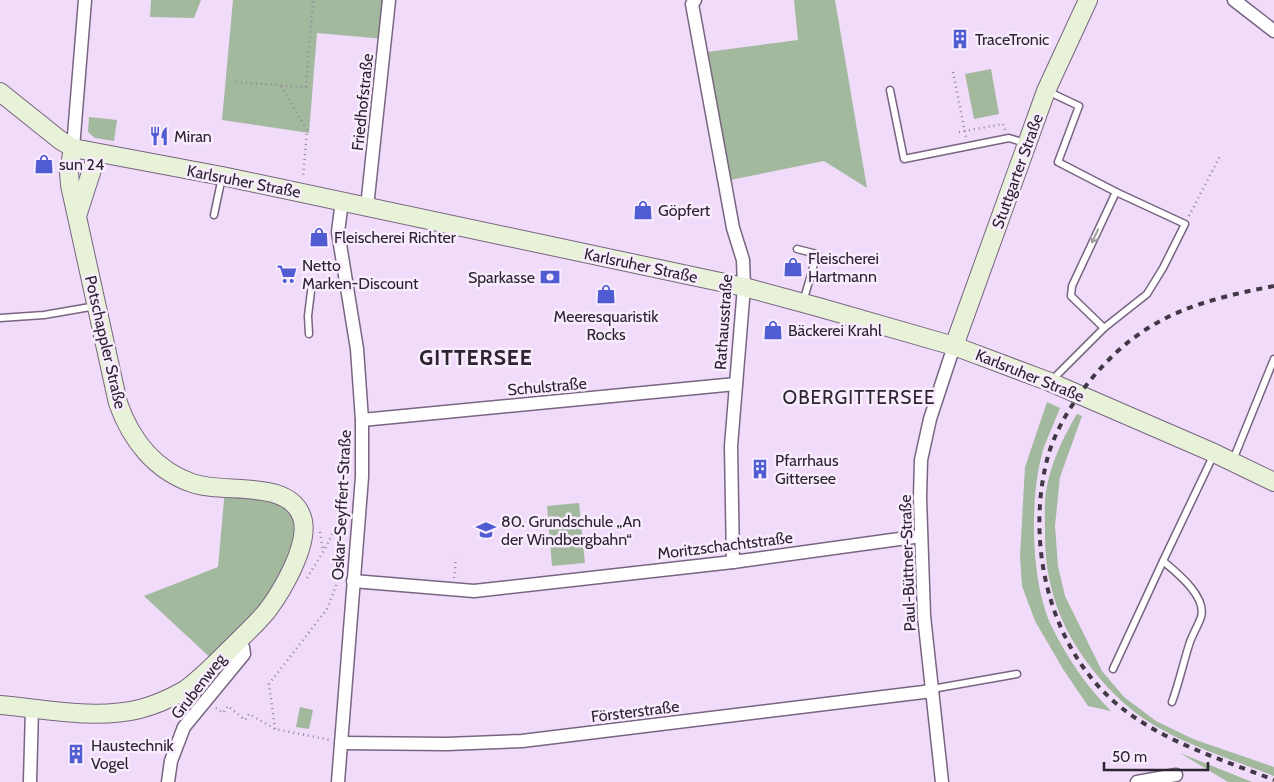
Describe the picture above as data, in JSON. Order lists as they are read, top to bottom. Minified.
{"streets":{"street":["Friedhofstraße","Stuttgarter Straße","Karlsruher Straße","Rathausstraße","Potschappler Straße","Schulstraße","Oskar-Seyffert-Straße","Moritzschachtstraße","Paul-Büttner-Straße","Grubenweg","Försterstraße"]},"crossings":[["Friedhofstraße","Karlsruher Straße"],["Stuttgarter Straße","Karlsruher Straße"],["Stuttgarter Straße","Paul-Büttner-Straße"],["Karlsruher Straße","Rathausstraße"],["Karlsruher Straße","Potschappler Straße"],["Karlsruher Straße","Oskar-Seyffert-Straße"],["Karlsruher Straße","Paul-Büttner-Straße"],["Rathausstraße","Schulstraße"],["Rathausstraße","Moritzschachtstraße"],["Potschappler Straße","Grubenweg"],["Schulstraße","Oskar-Seyffert-Straße"],["Oskar-Seyffert-Straße","Moritzschachtstraße"],["Oskar-Seyffert-Straße","Försterstraße"],["Moritzschachtstraße","Paul-Büttner-Straße"],["Paul-Büttner-Straße","Försterstraße"]],"districts":["GITTERSEE","OBERGITTERSEE"],"places":{"building":["TraceTronic","Pfarrhaus Gittersee","Haustechnik Vogel"],"restaurant":["Miran"],"shop":["sun 24","Göpfert","Fleischerei Richter","Fleischerei Hartmann","Meeresquaristik Rocks","Bäckerei Krahl"],"supermarket":["Netto Marken-Discount"],"bank":["Sparkasse"],"school or university":["80. Grundschule „An der Windbergbahn“"]},"scale_bar":"50 m"}
